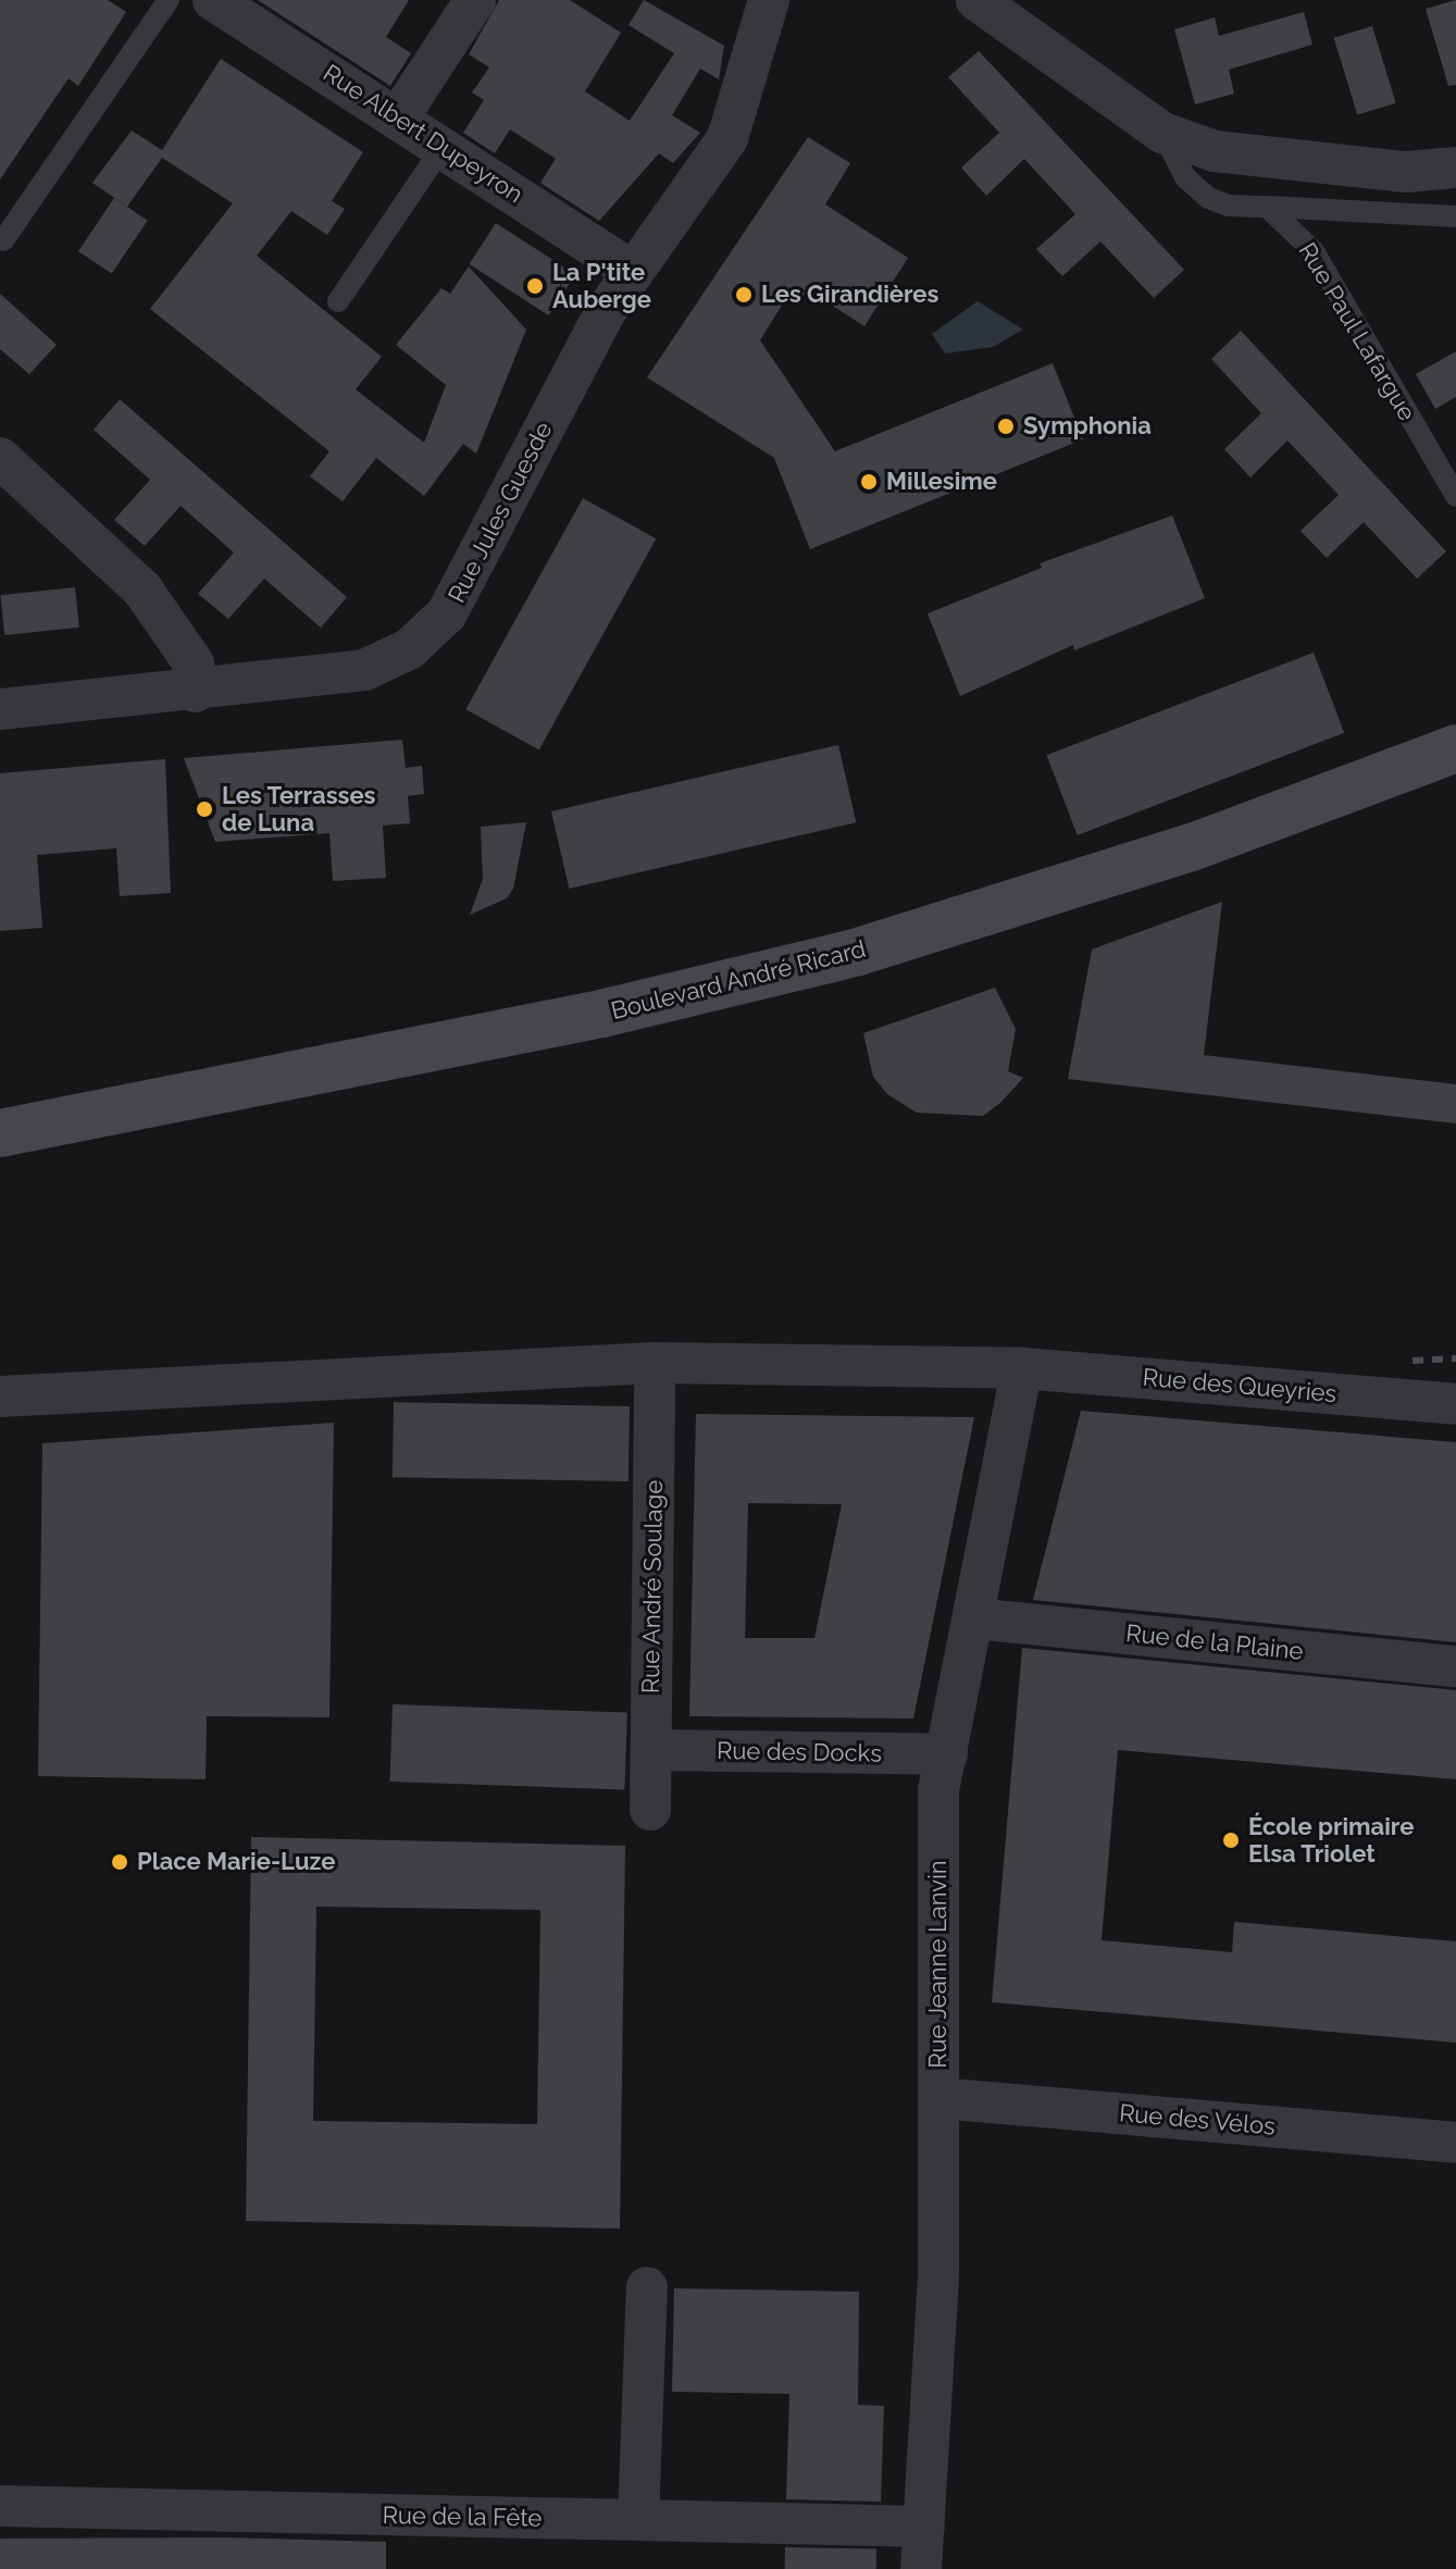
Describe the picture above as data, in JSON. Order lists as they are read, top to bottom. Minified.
{"streets":{"main road":["Boulevard André Ricard"],"street":["Rue Albert Dupeyron","Rue Jules Guesde","Rue des Queyries","Rue André Soulage","Rue de la Plaine","Rue des Docks","Rue Jeanne Lanvin","Rue des Vélos","Rue de la Fête"],"lane":["Rue Paul Lafargue"]},"crossings":[["Rue Albert Dupeyron","Rue Jules Guesde"],["Rue des Queyries","Rue André Soulage"],["Rue des Queyries","Rue Jeanne Lanvin"],["Rue André Soulage","Rue des Docks"],["Rue de la Plaine","Rue Jeanne Lanvin"],["Rue des Docks","Rue Jeanne Lanvin"],["Rue Jeanne Lanvin","Rue des Vélos"],["Rue Jeanne Lanvin","Rue de la Fête"]],"places":["La P'tite Auberge","Les Girandières","Symphonia","Millesime","Les Terrasses de Luna","École primaire Elsa Triolet","Place Marie-Luze"]}
